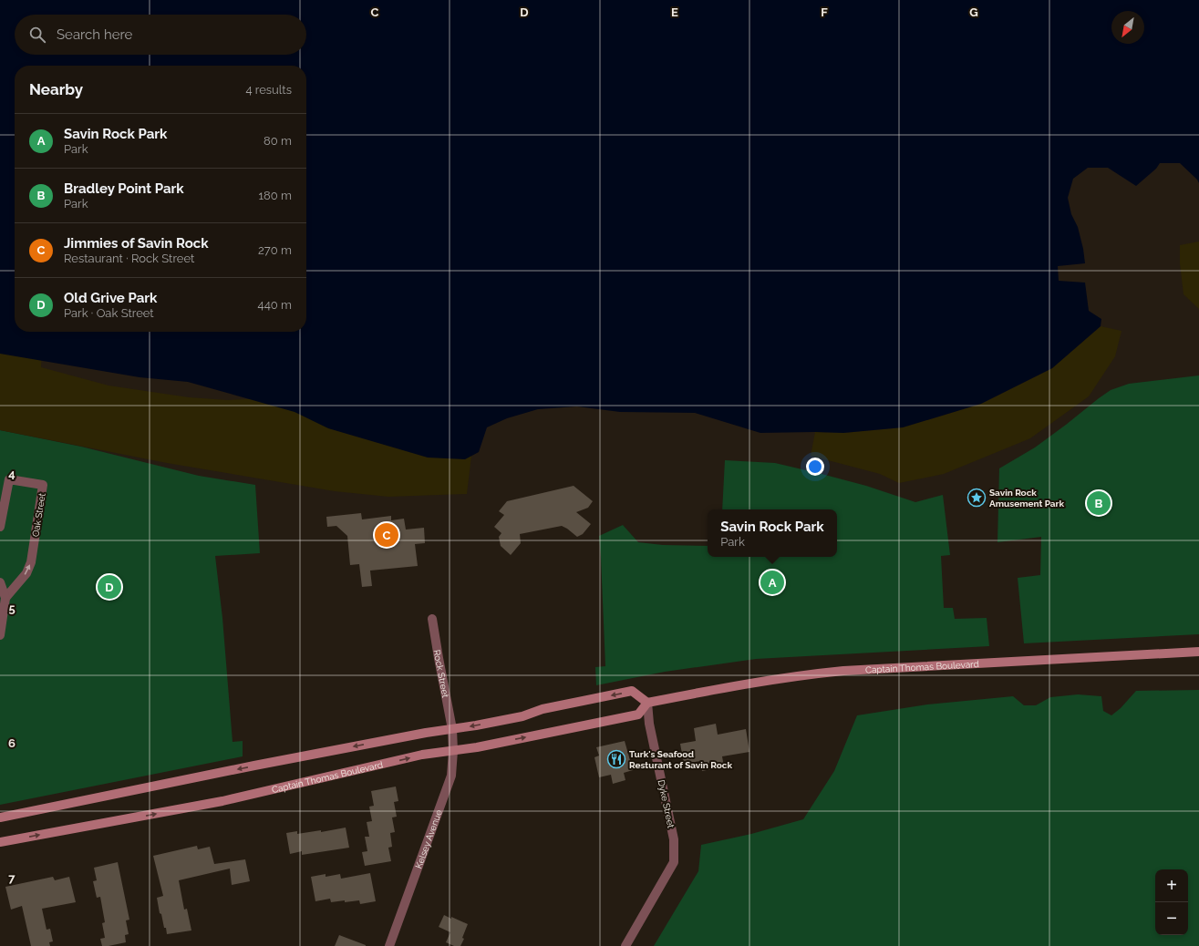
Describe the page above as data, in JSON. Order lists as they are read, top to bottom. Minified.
{"streets":{"main road":["Captain Thomas Boulevard"],"street":["Oak Street","Rock Street","Dyke Street","Kelsey Avenue"]},"crossings":[["Captain Thomas Boulevard","Dyke Street"],["Captain Thomas Boulevard","Kelsey Avenue"],["Rock Street","Kelsey Avenue"]],"places":{"place":["Savin Rock Amusement Park"],"restaurant":["Turk's Seafood Resturant of Savin Rock"]},"north":"bottom left","page":{"search":"Search here","heading":["Nearby","4 results"],"list":[{"mark":"A","name":"Savin Rock Park","note":"Park","value":"80 m"},{"mark":"B","name":"Bradley Point Park","note":"Park","value":"180 m"},{"mark":"C","name":"Jimmies of Savin Rock","note":"Restaurant · Rock Street","value":"270 m"},{"mark":"D","name":"Old Grive Park","note":"Park · Oak Street","value":"440 m"}],"pins":["B","C","A","D"],"popup":["Savin Rock Park","Park"],"map_buttons":["+","−"]},"grid":{"columns":["C","D","E","F","G"],"rows":["4","5","6","7"]}}
